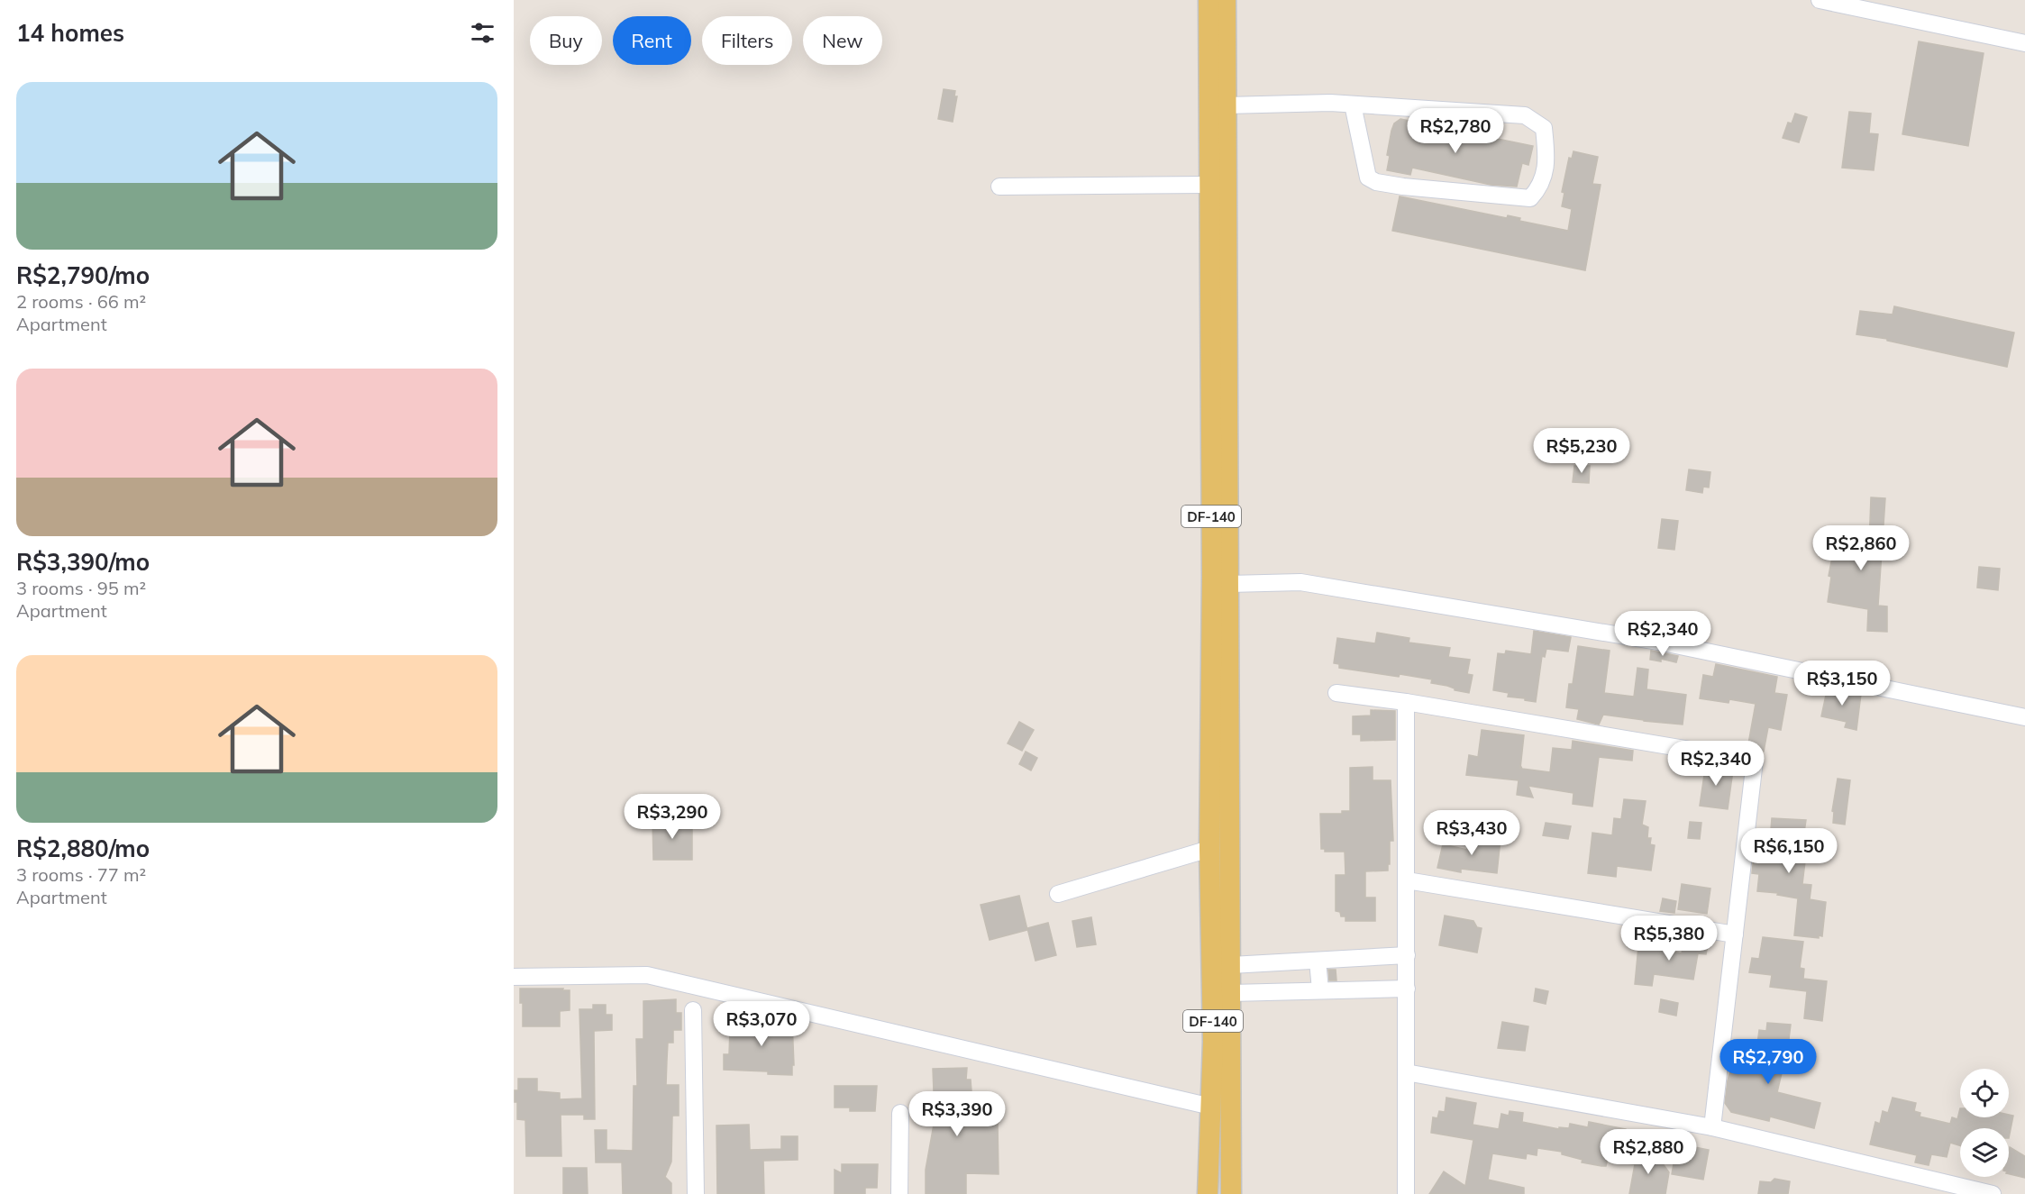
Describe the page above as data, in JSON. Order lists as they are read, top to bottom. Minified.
{"streets":{"main road":["DF-140"]},"page":{"heading":"14 homes","chip":["Buy","Rent","Filters","New"],"list":[{"name":"R$2,790/mo","note":"2 rooms · 66 m² · Apartment"},{"name":"R$3,390/mo","note":"3 rooms · 95 m² · Apartment"},{"name":"R$2,880/mo","note":"3 rooms · 77 m² · Apartment"}],"price":["R$2,780","R$5,230","R$2,860","R$2,340","R$3,150","R$2,340","R$3,290","R$3,430","R$6,150","R$5,380","R$3,070","R$2,790","R$3,390","R$2,880"]}}
